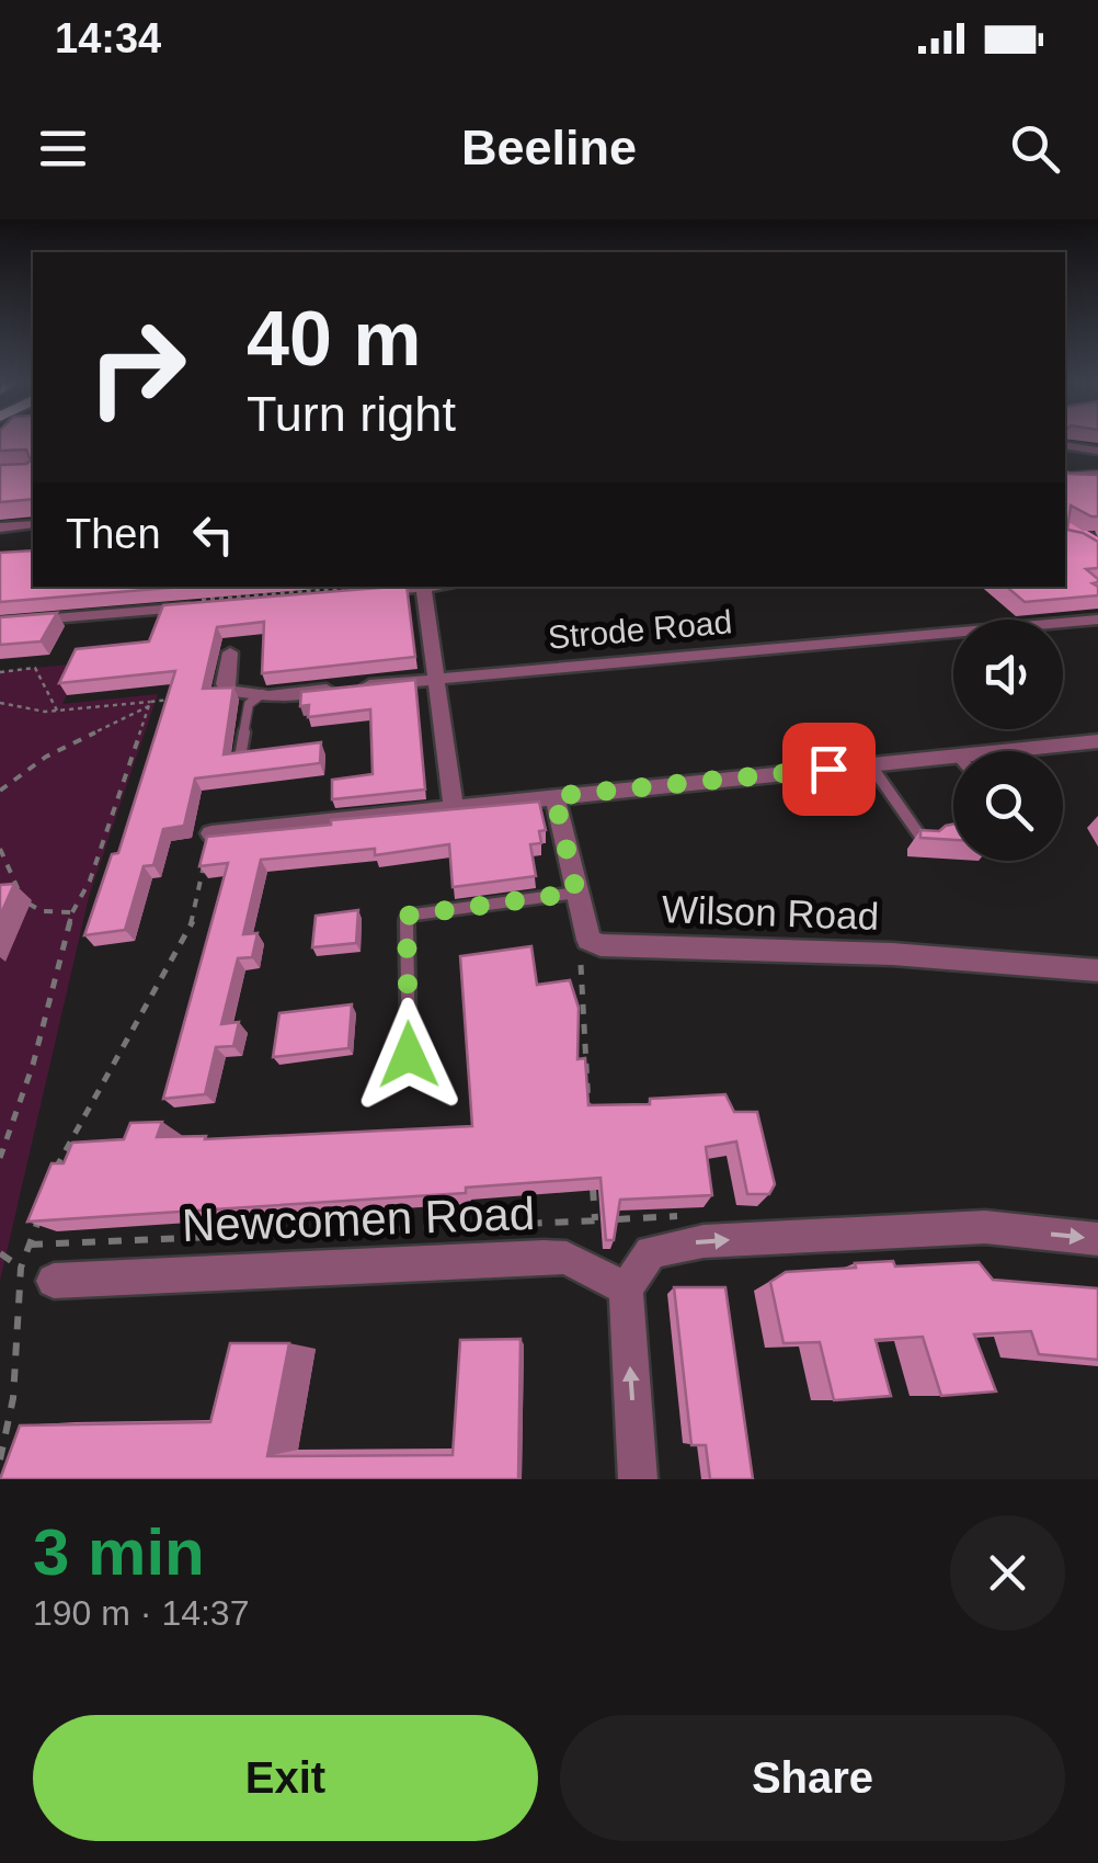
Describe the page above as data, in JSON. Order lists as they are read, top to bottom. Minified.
{"streets":{"street":["Strode Road","Wilson Road","Newcomen Road"]},"page":{"status":"14:34","header":"Beeline","turn":["40 m","Turn right"],"then":"Then","heading":["3 min","190 m · 14:37"],"buttons":["Exit","Share"]}}
